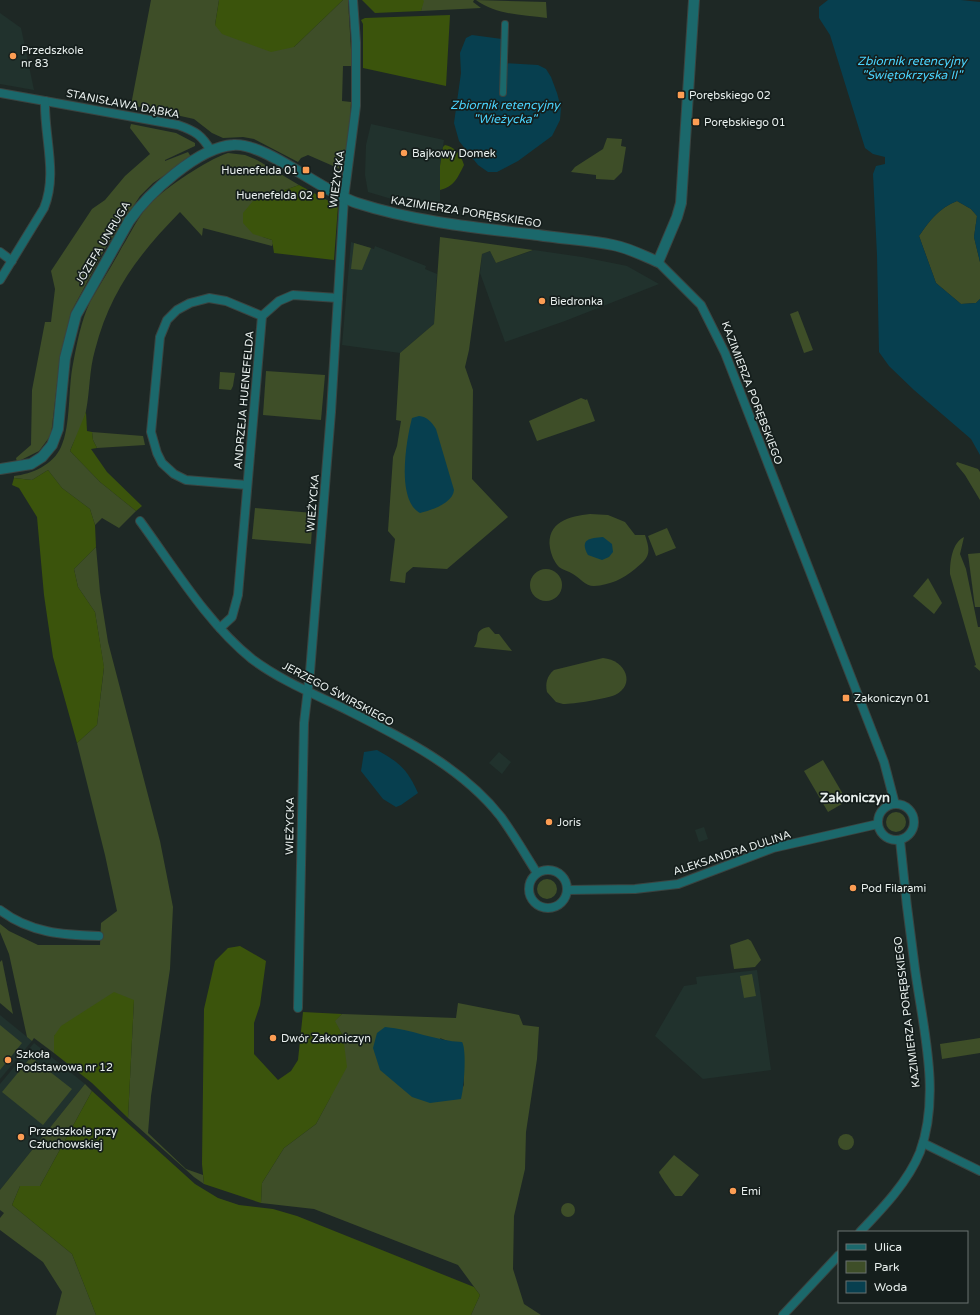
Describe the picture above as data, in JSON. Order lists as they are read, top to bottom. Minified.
{"streets":{"street":["STANISŁAWA DĄBKA","WIEŻYCKA","KAZIMIERZA PORĘBSKIEGO","JÓZEFA UNRUGA","ANDRZEJA HUENEFELDA","JERZEGO ŚWIRSKIEGO","ALEKSANDRA DULINA"]},"crossings":[["STANISŁAWA DĄBKA","JÓZEFA UNRUGA"],["WIEŻYCKA","KAZIMIERZA PORĘBSKIEGO"],["WIEŻYCKA","JÓZEFA UNRUGA"],["WIEŻYCKA","ANDRZEJA HUENEFELDA"],["WIEŻYCKA","JERZEGO ŚWIRSKIEGO"],["KAZIMIERZA PORĘBSKIEGO","JÓZEFA UNRUGA"],["KAZIMIERZA PORĘBSKIEGO","ALEKSANDRA DULINA"],["ANDRZEJA HUENEFELDA","JERZEGO ŚWIRSKIEGO"],["JERZEGO ŚWIRSKIEGO","ALEKSANDRA DULINA"]],"districts":["Zakoniczyn"],"water":["Zbiornik retencyjny \"Świętokrzyska II\"","Zbiornik retencyjny \"Wieżycka\""],"places":{"other":["Przedszkole nr 83","Bajkowy Domek","Biedronka","Joris","Pod Filarami","Dwór Zakoniczyn","Szkoła Podstawowa nr 12","Przedszkole przy Człuchowskiej","Emi"],"transit":["Porębskiego 02","Porębskiego 01","Huenefelda 01","Huenefelda 02","Zakoniczyn 01"]},"legend":["Ulica","Park","Woda"]}
